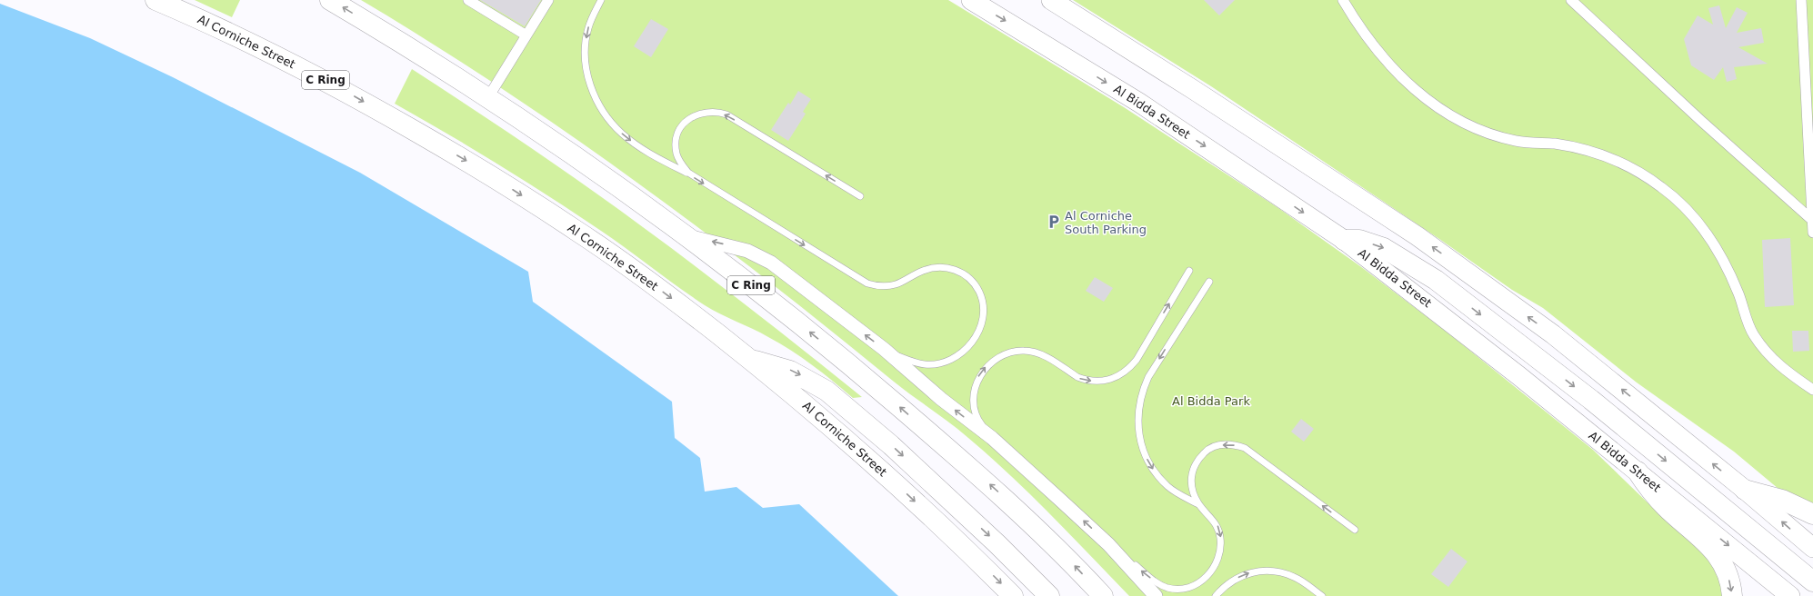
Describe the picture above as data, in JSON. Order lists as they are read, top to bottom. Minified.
{"streets":{"main road":["Al Corniche Street","C Ring","Al Bidda Street"]},"parks":["Al Bidda Park"],"places":{"parking":["Al Corniche South Parking"]}}
